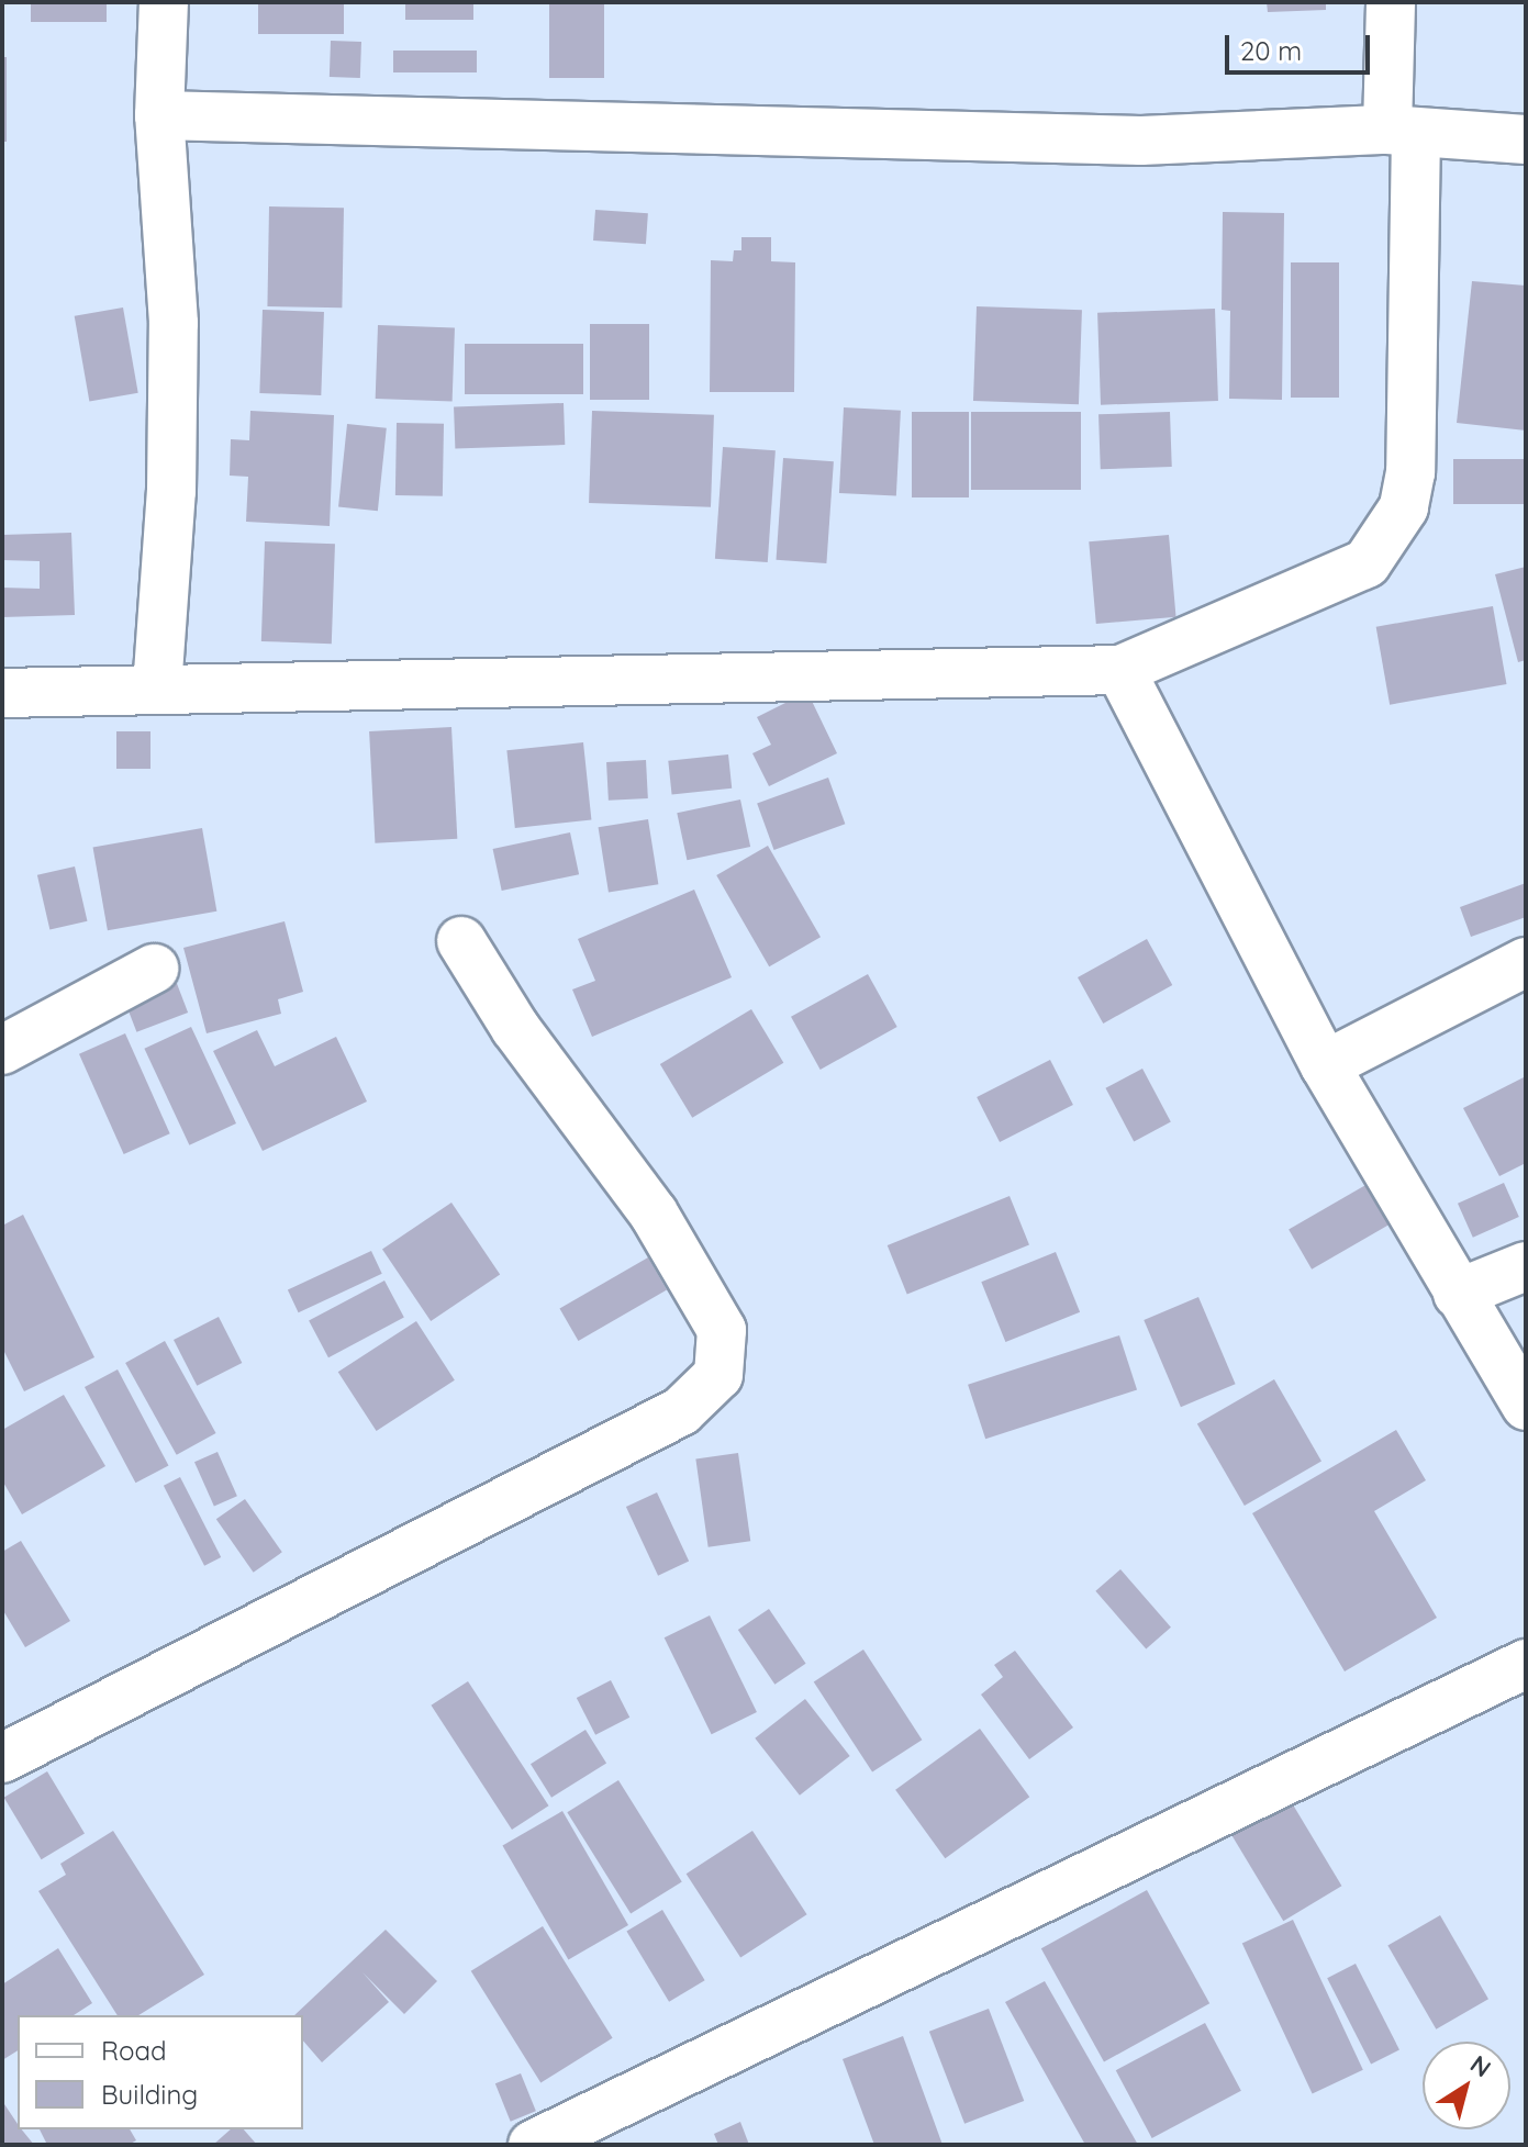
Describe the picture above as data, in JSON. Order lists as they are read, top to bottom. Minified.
{"legend":["Road","Building"],"scale_bar":"20 m","north":"top right"}
